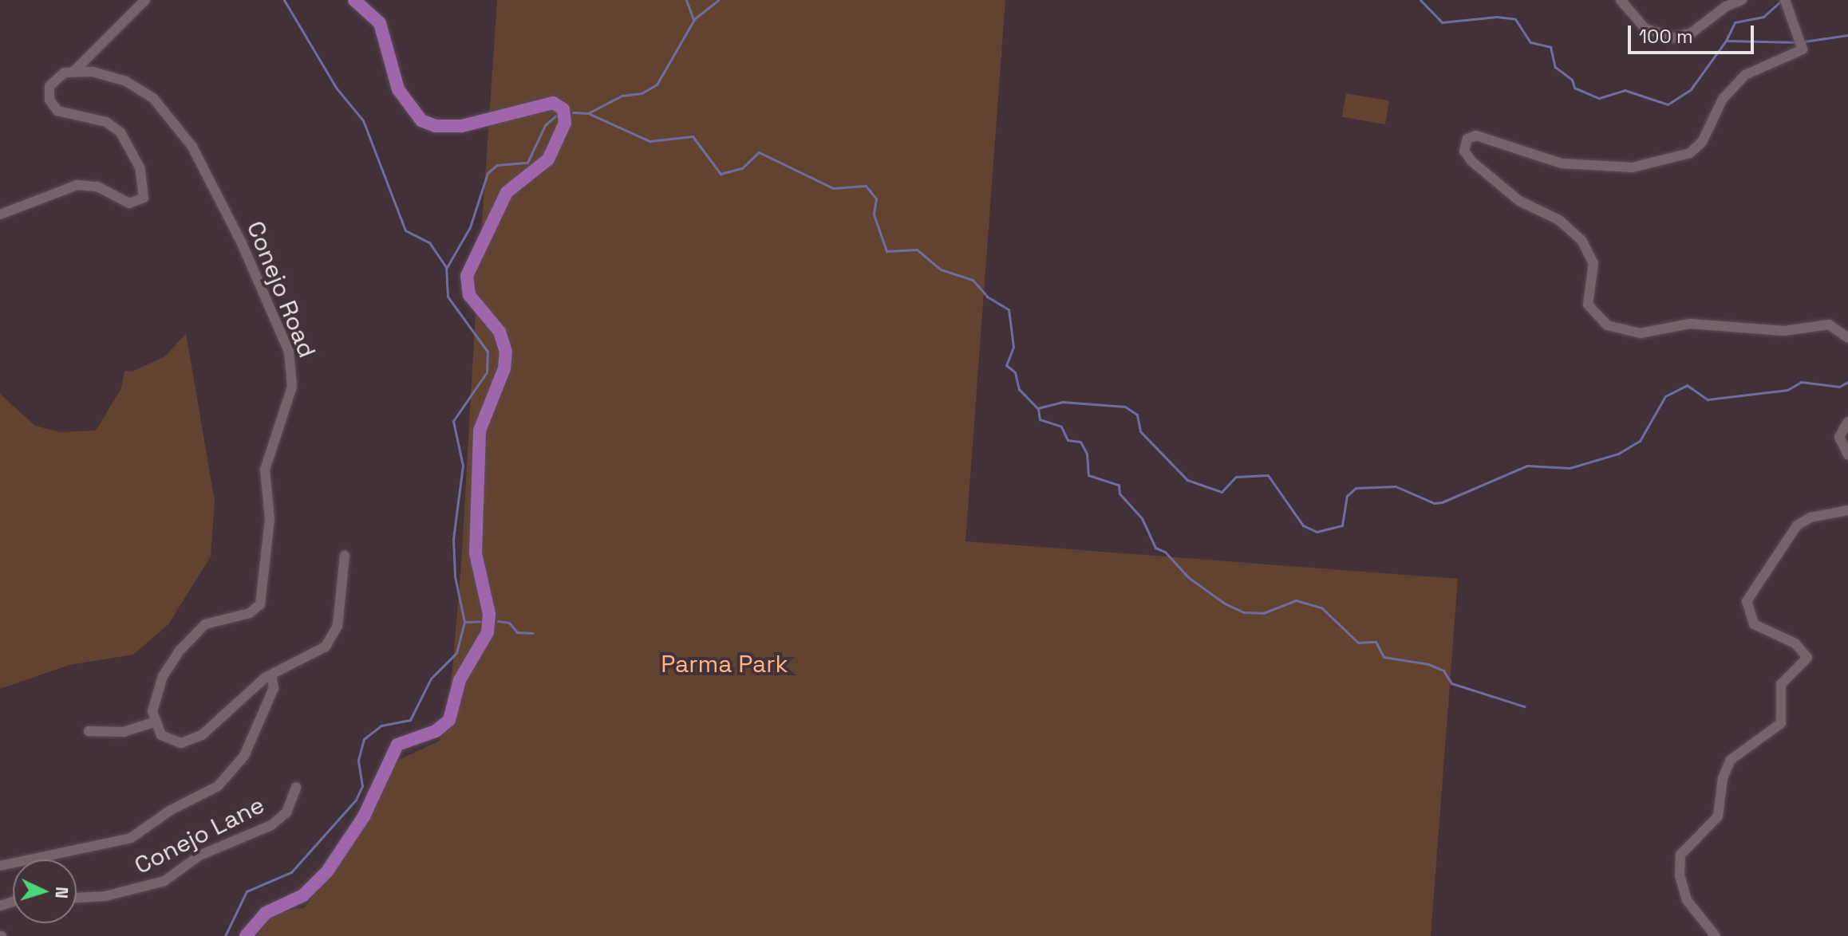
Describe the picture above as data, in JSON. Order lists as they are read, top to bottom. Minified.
{"streets":{"street":["Conejo Road","Conejo Lane"]},"parks":["Parma Park"],"scale_bar":"100 m","north":"right"}
